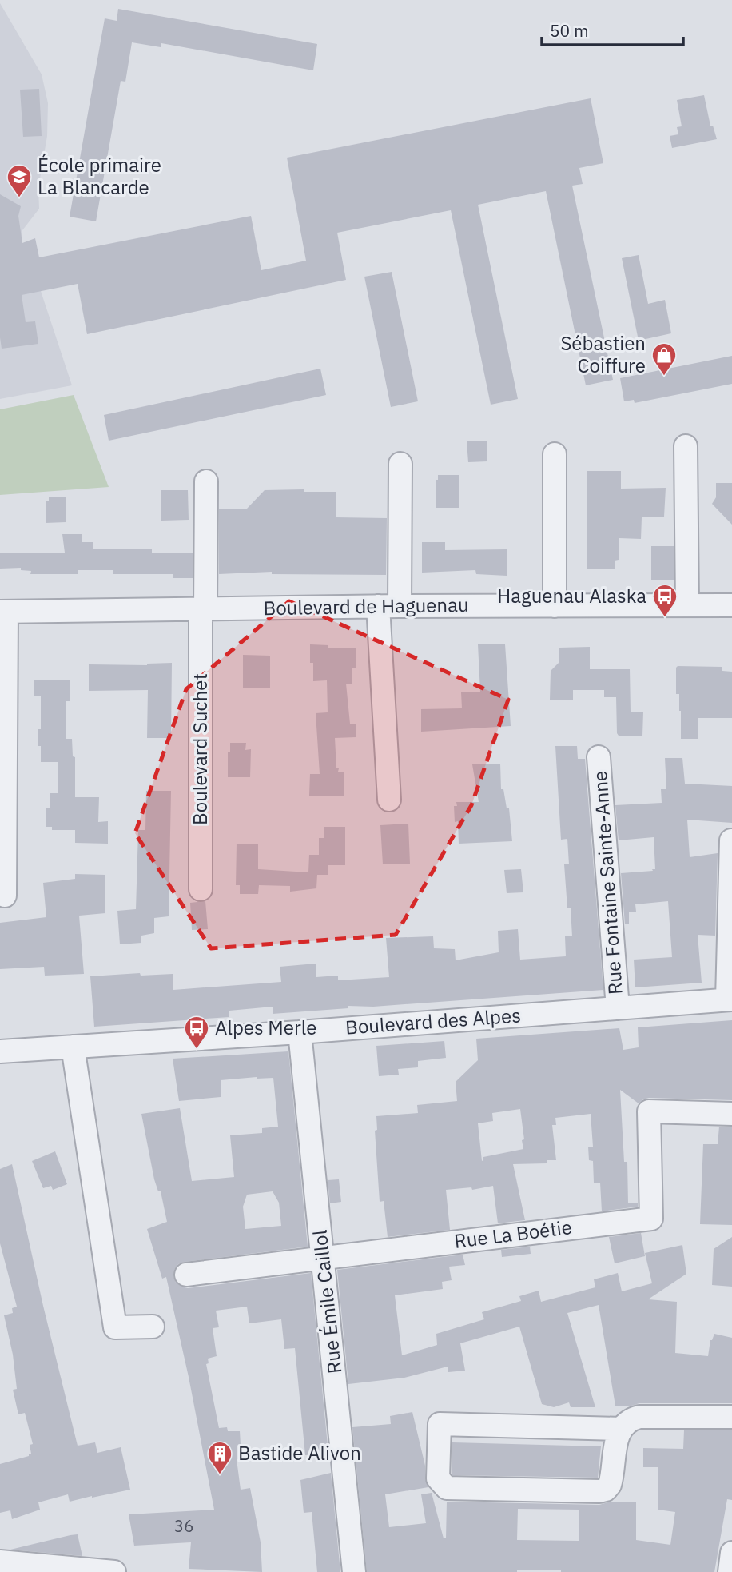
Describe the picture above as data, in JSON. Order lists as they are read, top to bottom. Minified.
{"streets":{"street":["Boulevard de Haguenau","Boulevard Suchet","Rue Fontaine Sainte-Anne","Boulevard des Alpes","Rue La Boétie","Rue Émile Caillol"]},"crossings":[["Boulevard de Haguenau","Boulevard Suchet"],["Rue Fontaine Sainte-Anne","Boulevard des Alpes"],["Boulevard des Alpes","Rue Émile Caillol"],["Rue La Boétie","Rue Émile Caillol"]],"places":{"school or university":["École primaire La Blancarde"],"shop":["Sébastien Coiffure"],"bus stop":["Haguenau Alaska","Alpes Merle"],"building":["Bastide Alivon"]},"house_numbers":["36"],"scale_bar":"50 m"}
